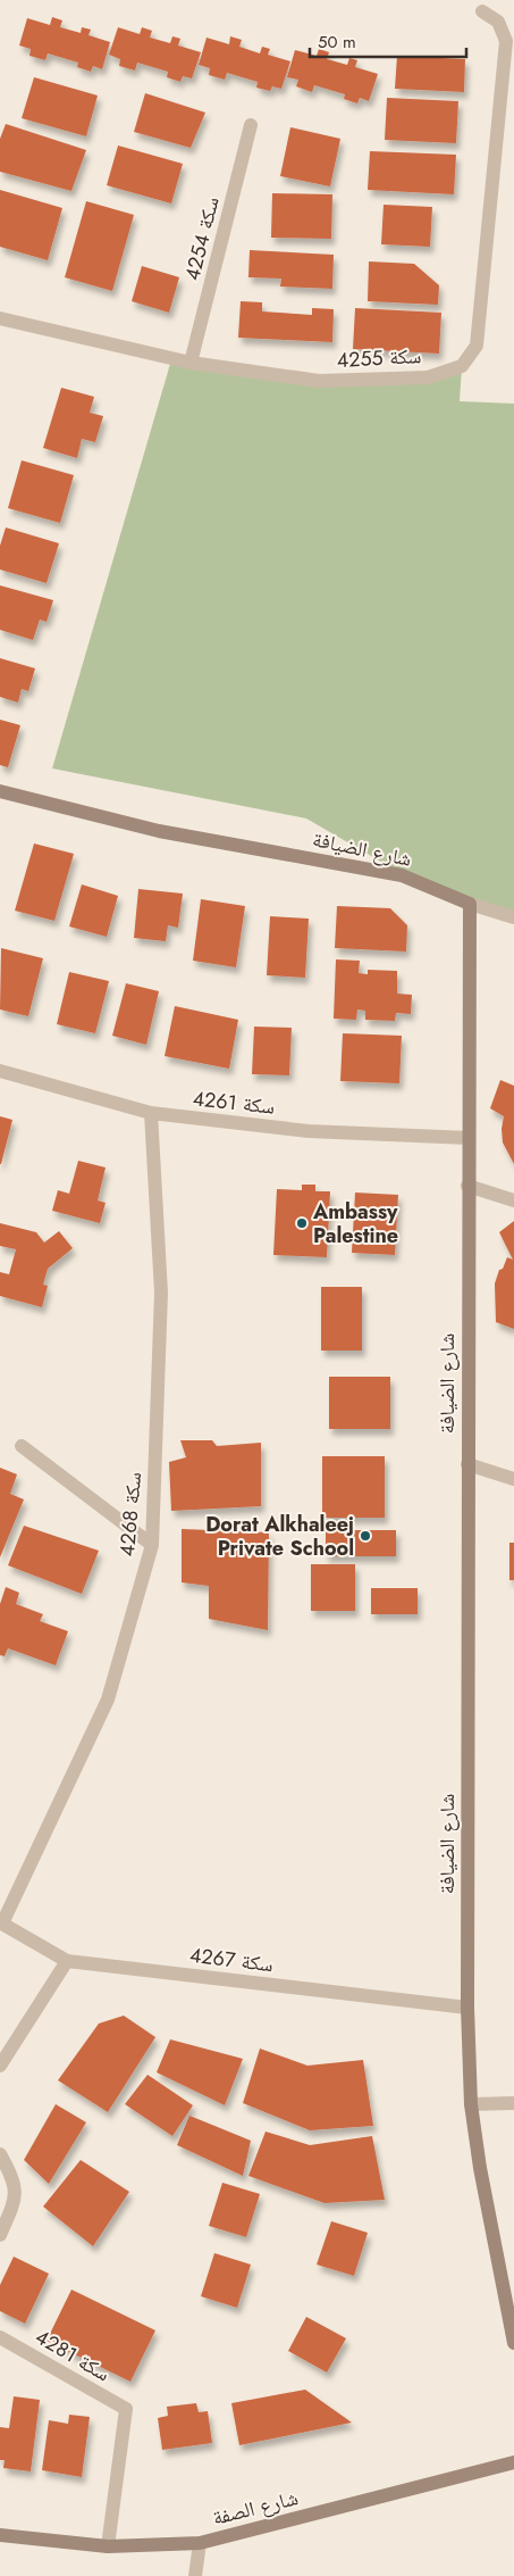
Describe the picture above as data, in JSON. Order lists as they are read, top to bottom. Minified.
{"streets":{"street":["سكة 4254","سكة 4255","شارع الضيافة","سكة 4261","سكة 4268","سكة 4267","سكة 4281","شارع الصفة"]},"crossings":[["سكة 4254","سكة 4255"],["شارع الضيافة","سكة 4261"],["شارع الضيافة","سكة 4267"],["سكة 4261","سكة 4268"],["سكة 4268","سكة 4267"],["سكة 4281","شارع الصفة"]],"places":["Ambassy Palestine","Dorat Alkhaleej Private School"],"scale_bar":"50 m"}
